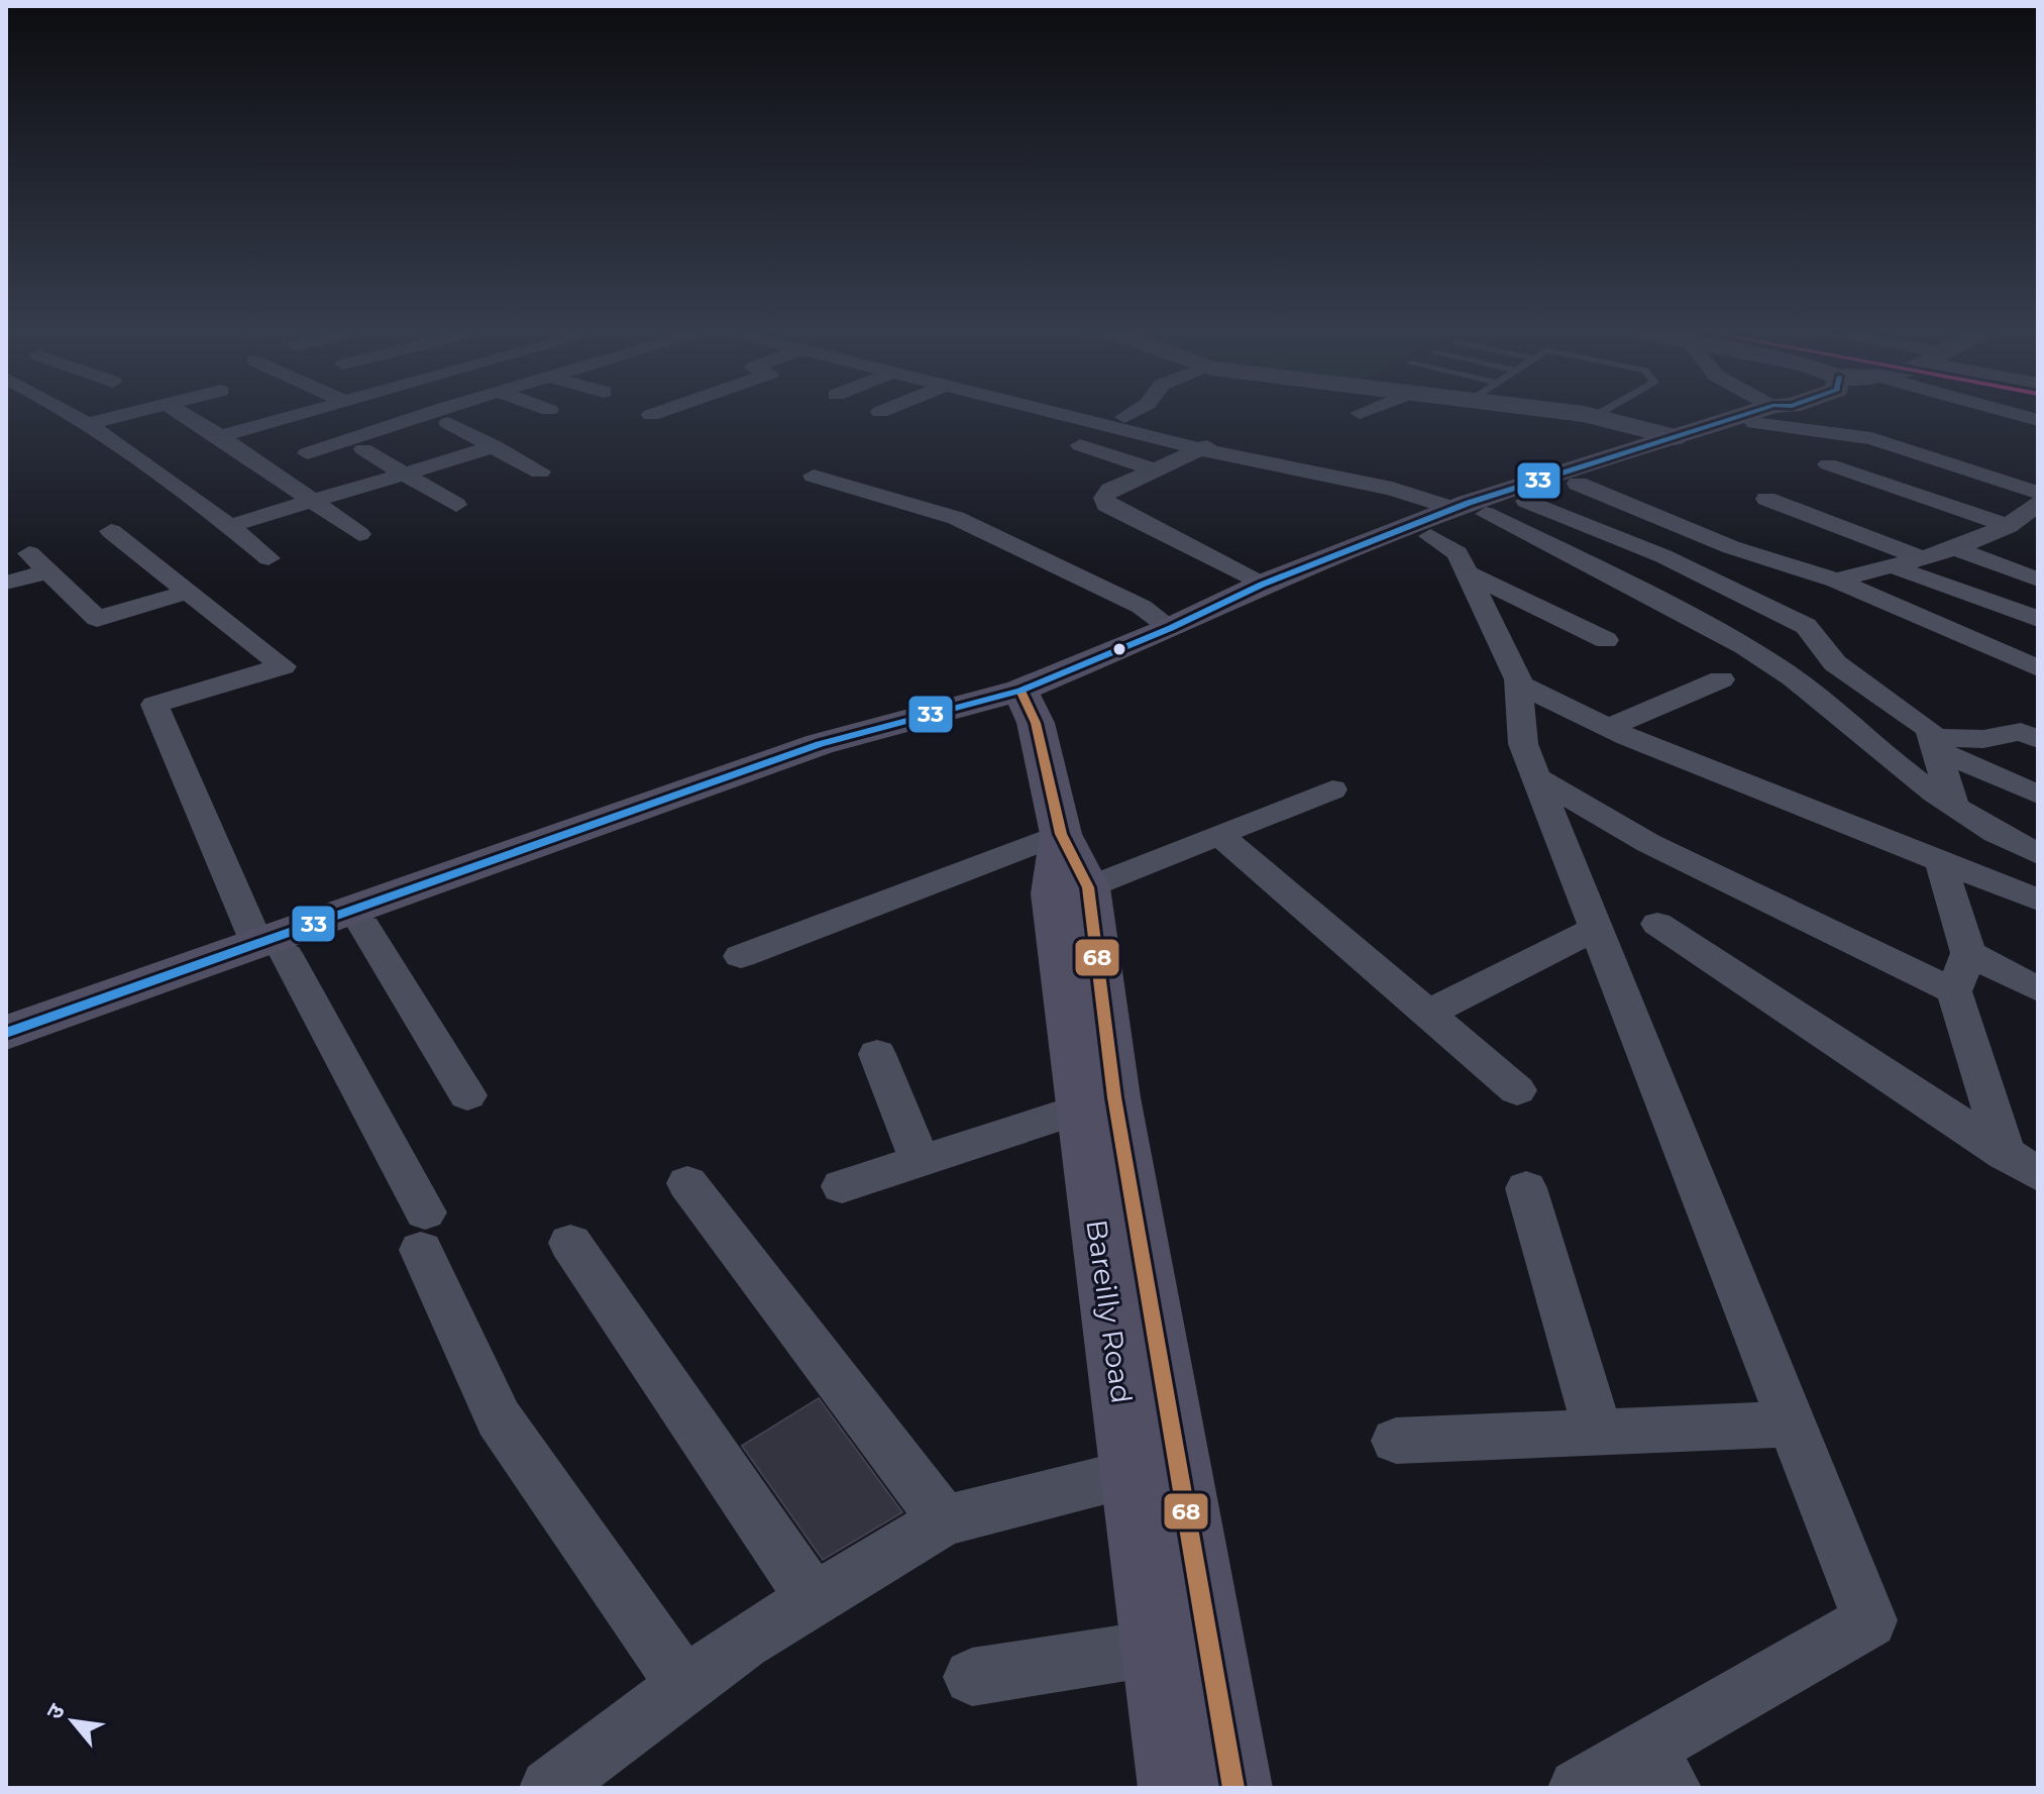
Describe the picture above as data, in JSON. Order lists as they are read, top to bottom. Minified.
{"streets":{"main road":["Bareilly Road"]},"lines":["transit line 33","transit line 68"],"north":"top left"}
